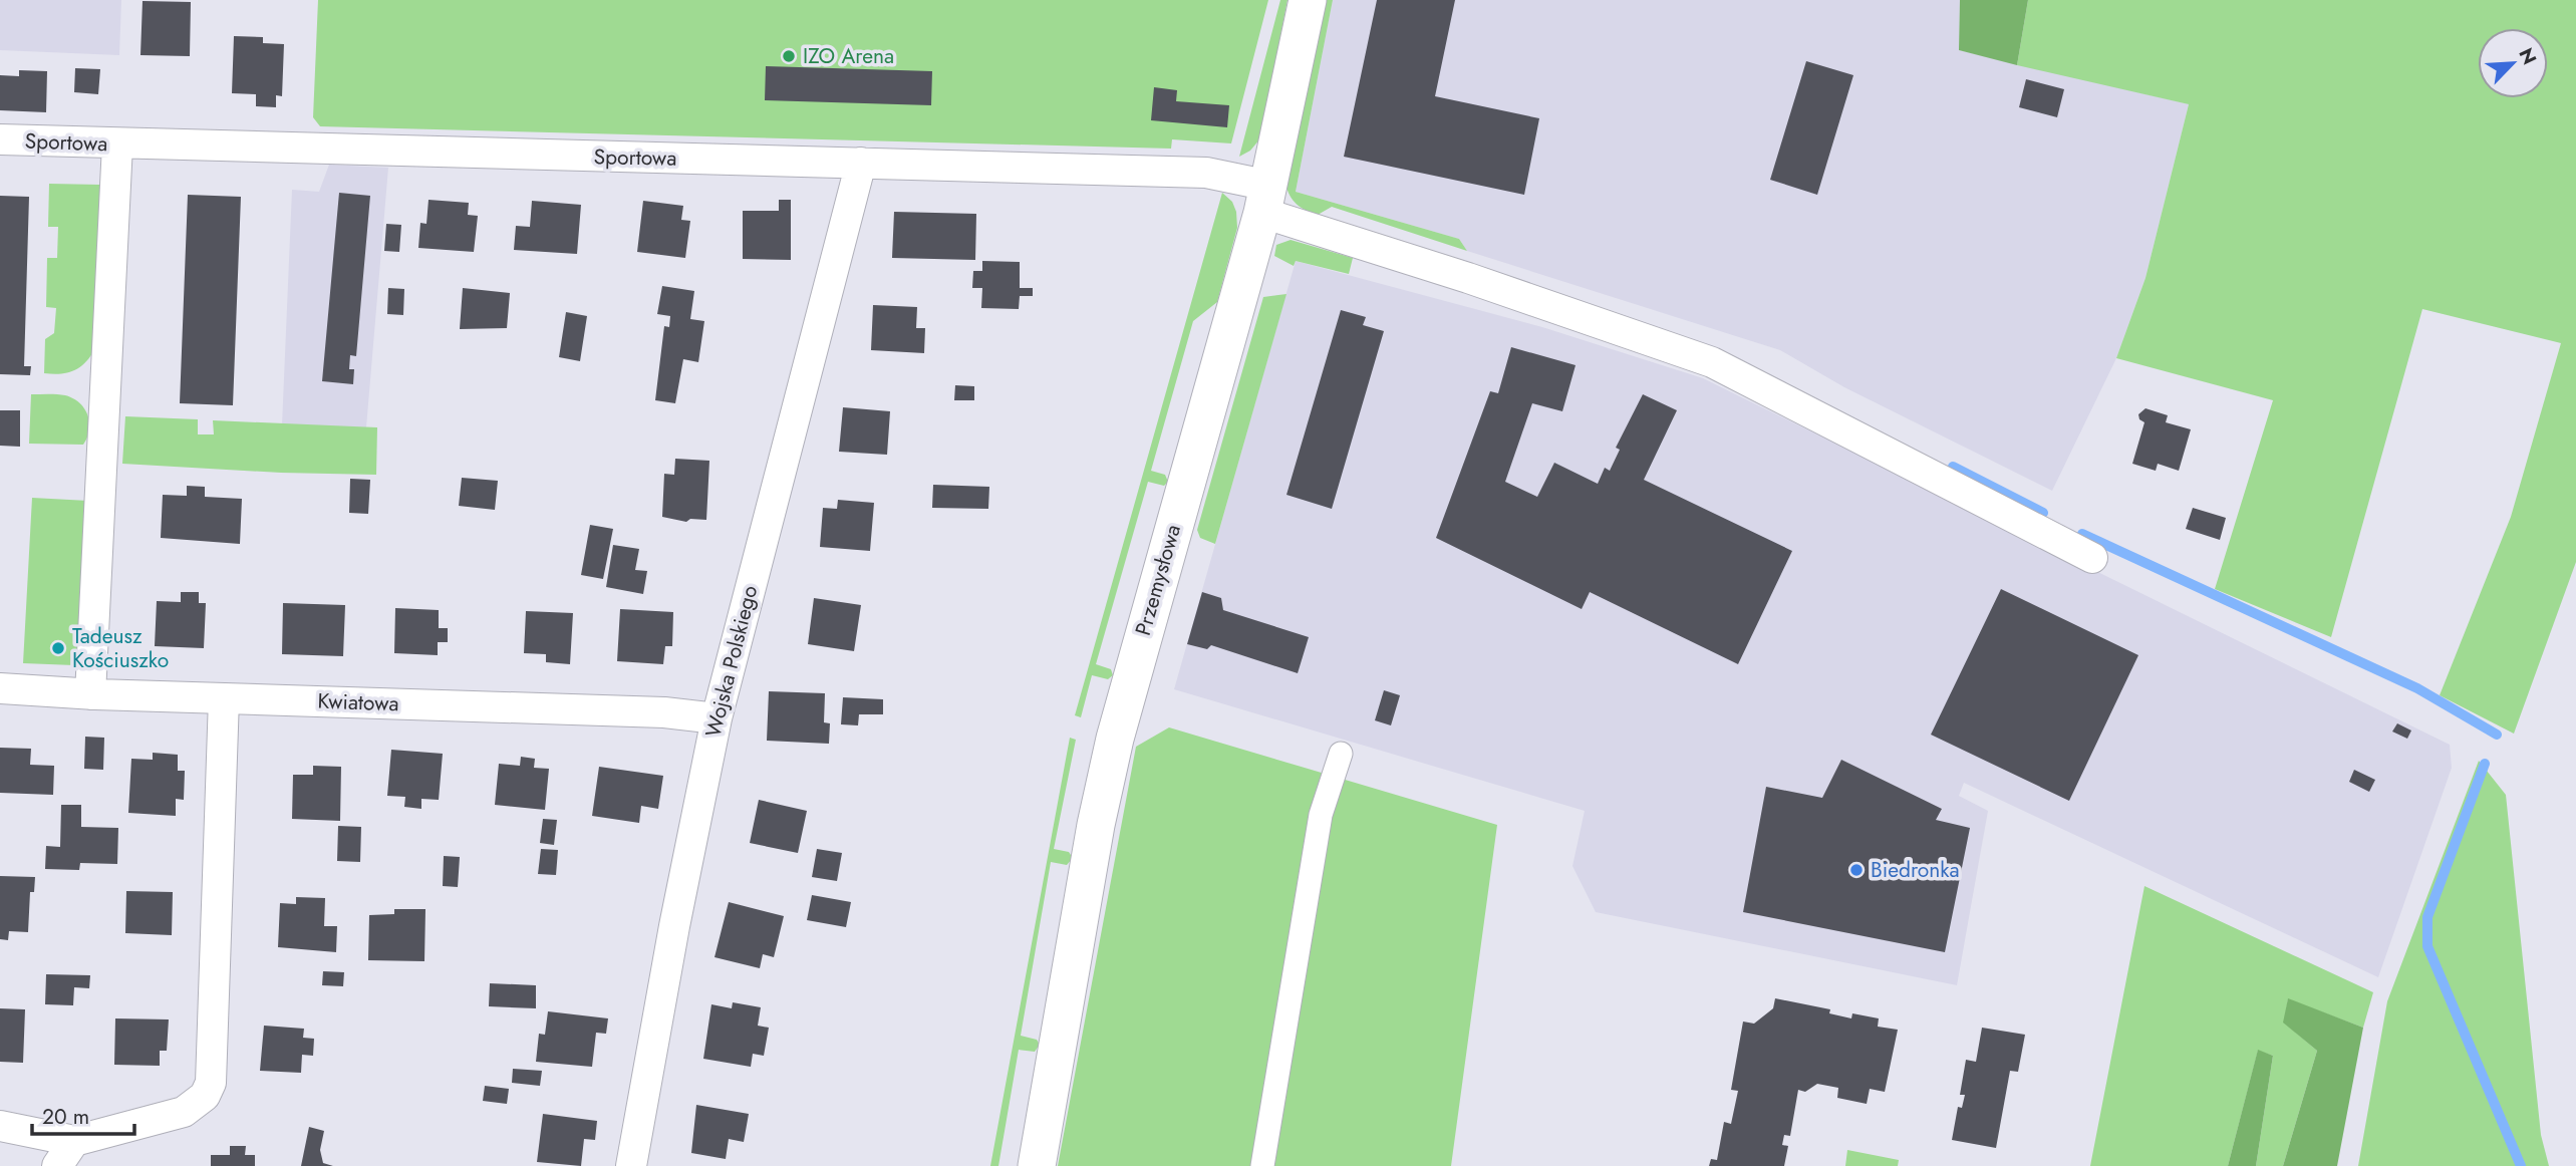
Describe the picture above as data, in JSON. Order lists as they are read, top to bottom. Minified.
{"streets":{"street":["Sportowa","Przemysłowa","Wojska Polskiego","Kwiatowa"]},"crossings":[["Sportowa","Przemysłowa"],["Sportowa","Wojska Polskiego"],["Wojska Polskiego","Kwiatowa"]],"places":["IZO Arena","Tadeusz Kościuszko","Biedronka"],"scale_bar":"20 m","north":"top right"}
